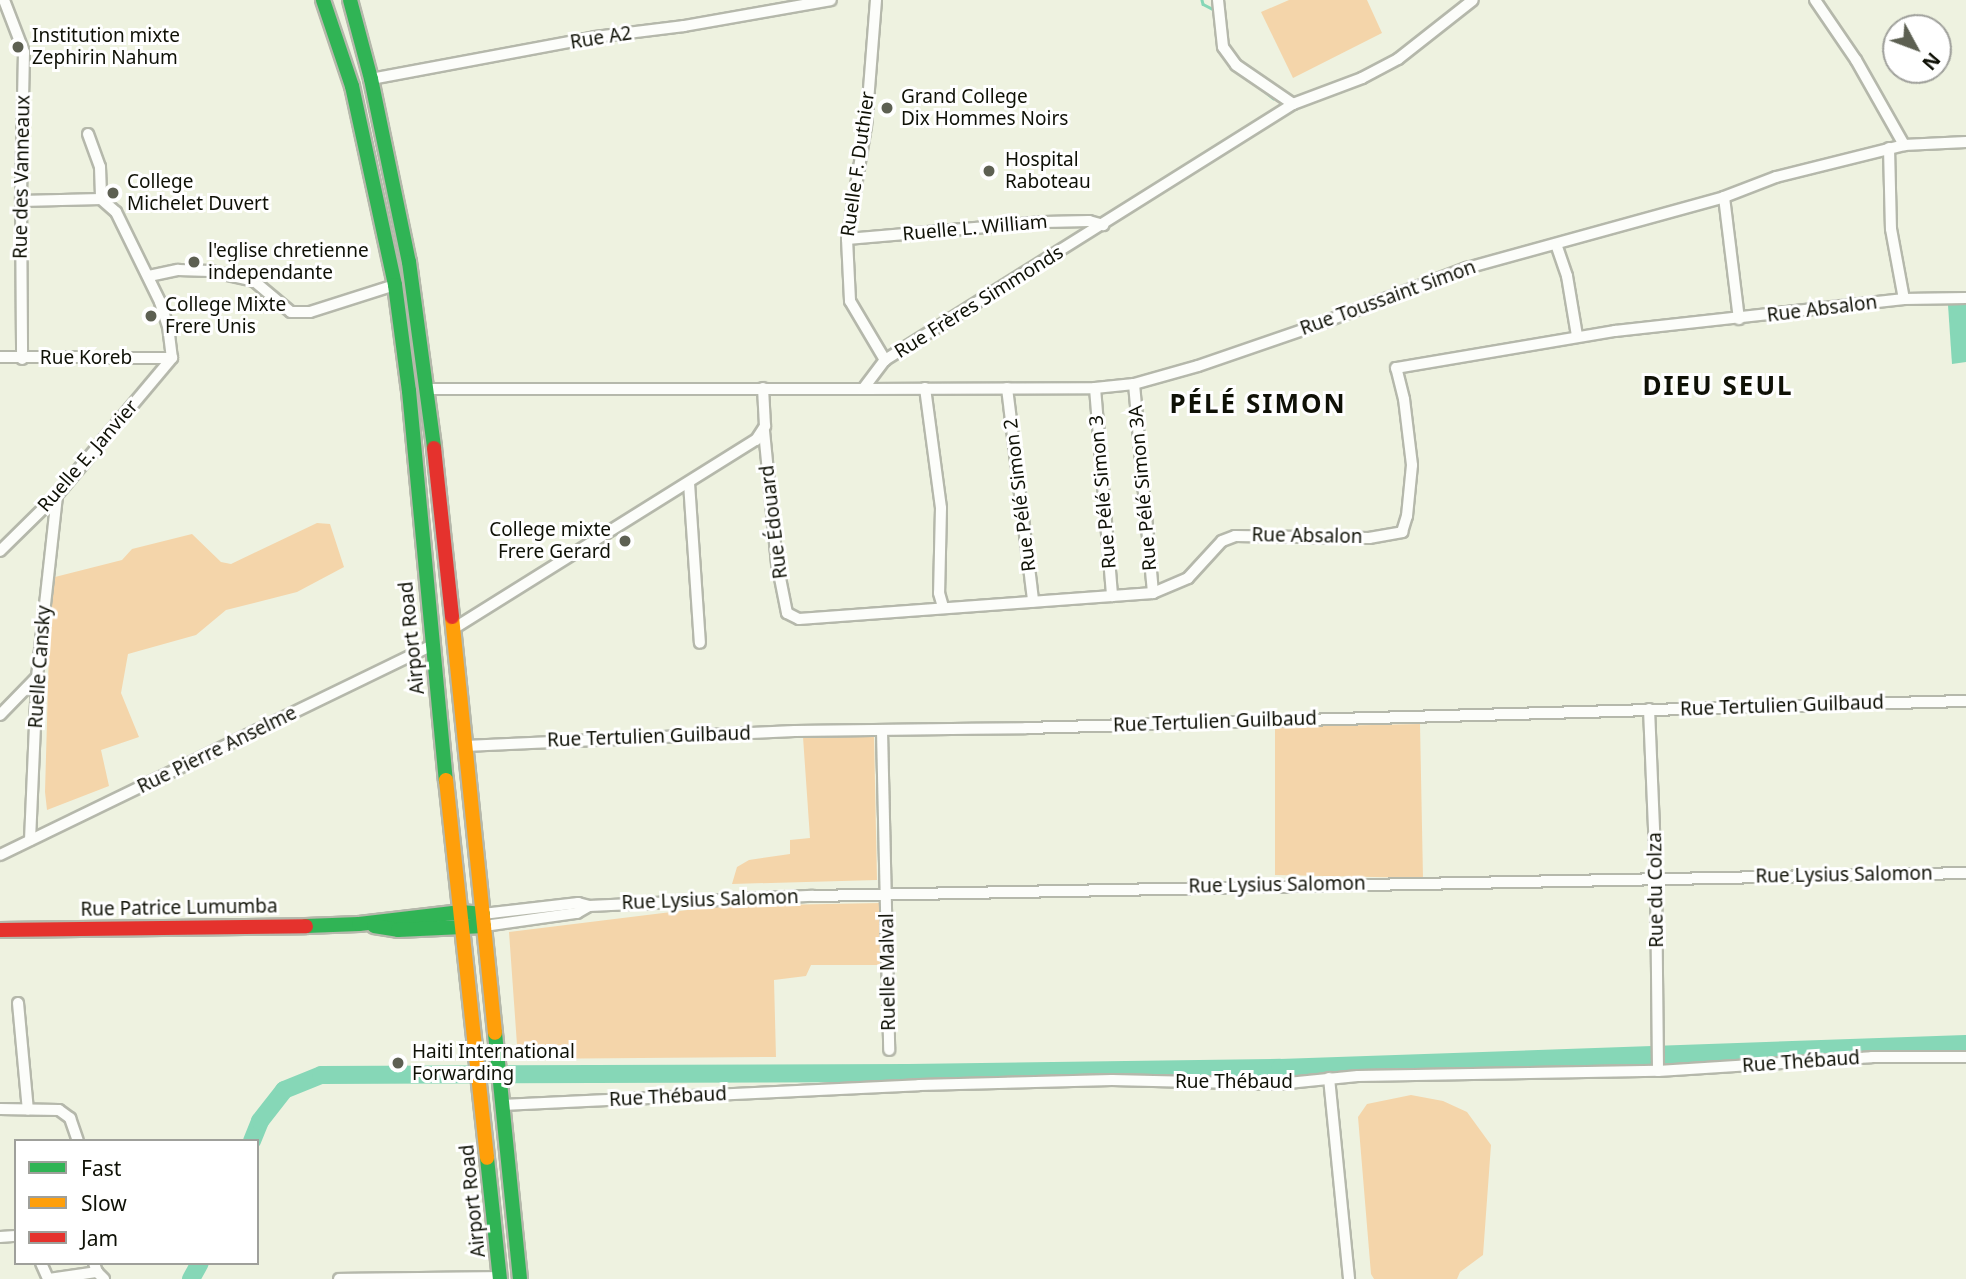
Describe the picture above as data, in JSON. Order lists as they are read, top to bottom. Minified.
{"streets":{"main road":["Airport Road","Rue Patrice Lumumba"],"street":["Rue A2","Ruelle F. Duthier","Rue des Vanneaux","Ruelle L. William","Rue Toussaint Simon","Rue Frères Simmonds","Rue Absalon","Rue Koreb","Ruelle E. Janvier","Rue Pélé Simon 3A","Rue Pélé Simon 3","Rue Pélé Simon 2","Rue Édouard","Ruelle Cansky","Rue Tertulien Guilbaud","Rue Pierre Anselme","Rue Lysius Salomon","Rue du Colza","Ruelle Malval","Rue Thébaud"]},"crossings":[["Rue A2","Airport Road"],["Ruelle F. Duthier","Ruelle L. William"],["Ruelle F. Duthier","Rue Frères Simmonds"],["Rue des Vanneaux","Rue Koreb"],["Ruelle L. William","Rue Frères Simmonds"],["Rue Toussaint Simon","Rue Frères Simmonds"],["Rue Toussaint Simon","Rue Pélé Simon 3A"],["Rue Toussaint Simon","Rue Pélé Simon 3"],["Rue Toussaint Simon","Rue Pélé Simon 2"],["Rue Absalon","Rue Pélé Simon 3A"],["Rue Absalon","Rue Pélé Simon 3"],["Rue Absalon","Rue Pélé Simon 2"],["Rue Absalon","Rue Édouard"],["Rue Koreb","Ruelle E. Janvier"],["Ruelle E. Janvier","Ruelle Cansky"],["Airport Road","Rue Tertulien Guilbaud"],["Airport Road","Rue Pierre Anselme"],["Airport Road","Rue Lysius Salomon"],["Airport Road","Rue Patrice Lumumba"],["Airport Road","Rue Thébaud"],["Ruelle Cansky","Rue Pierre Anselme"],["Rue Tertulien Guilbaud","Rue du Colza"],["Rue Tertulien Guilbaud","Ruelle Malval"],["Rue Lysius Salomon","Rue du Colza"],["Rue Lysius Salomon","Rue Patrice Lumumba"],["Rue Lysius Salomon","Ruelle Malval"],["Rue du Colza","Rue Thébaud"]],"districts":["DIEU SEUL","PÉLÉ SIMON"],"places":["Institution mixte Zephirin Nahum","Grand College Dix Hommes Noirs","Hospital Raboteau","College Michelet Duvert","l'eglise chretienne independante","College Mixte Frere Unis","College mixte Frere Gerard","Haiti International Forwarding"],"legend":["Fast","Slow","Jam"],"north":"bottom right"}
